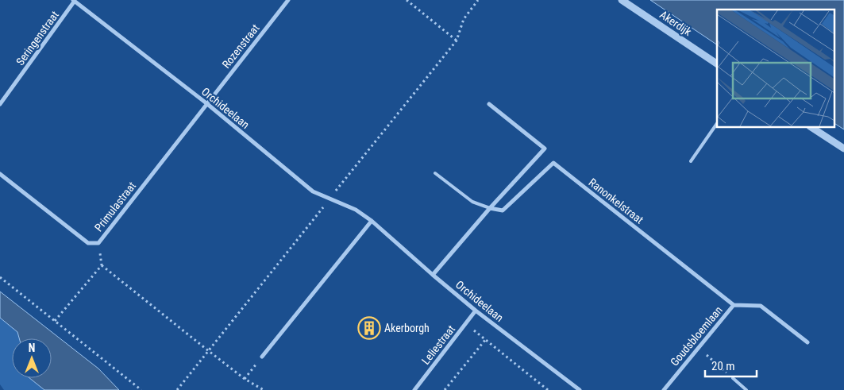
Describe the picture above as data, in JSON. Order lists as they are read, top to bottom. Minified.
{"streets":{"street":["Akerdijk","Seringenstraat","Rozenstraat","Orchideelaan","Ranonkelstraat","Primulastraat","Goudsbloemlaan","Leliestraat"]},"crossings":[["Seringenstraat","Orchideelaan"],["Rozenstraat","Orchideelaan"],["Rozenstraat","Primulastraat"],["Orchideelaan","Primulastraat"],["Orchideelaan","Leliestraat"],["Ranonkelstraat","Goudsbloemlaan"]],"places":{"building":["Akerborgh"]},"scale_bar":"20 m","north":"top"}
